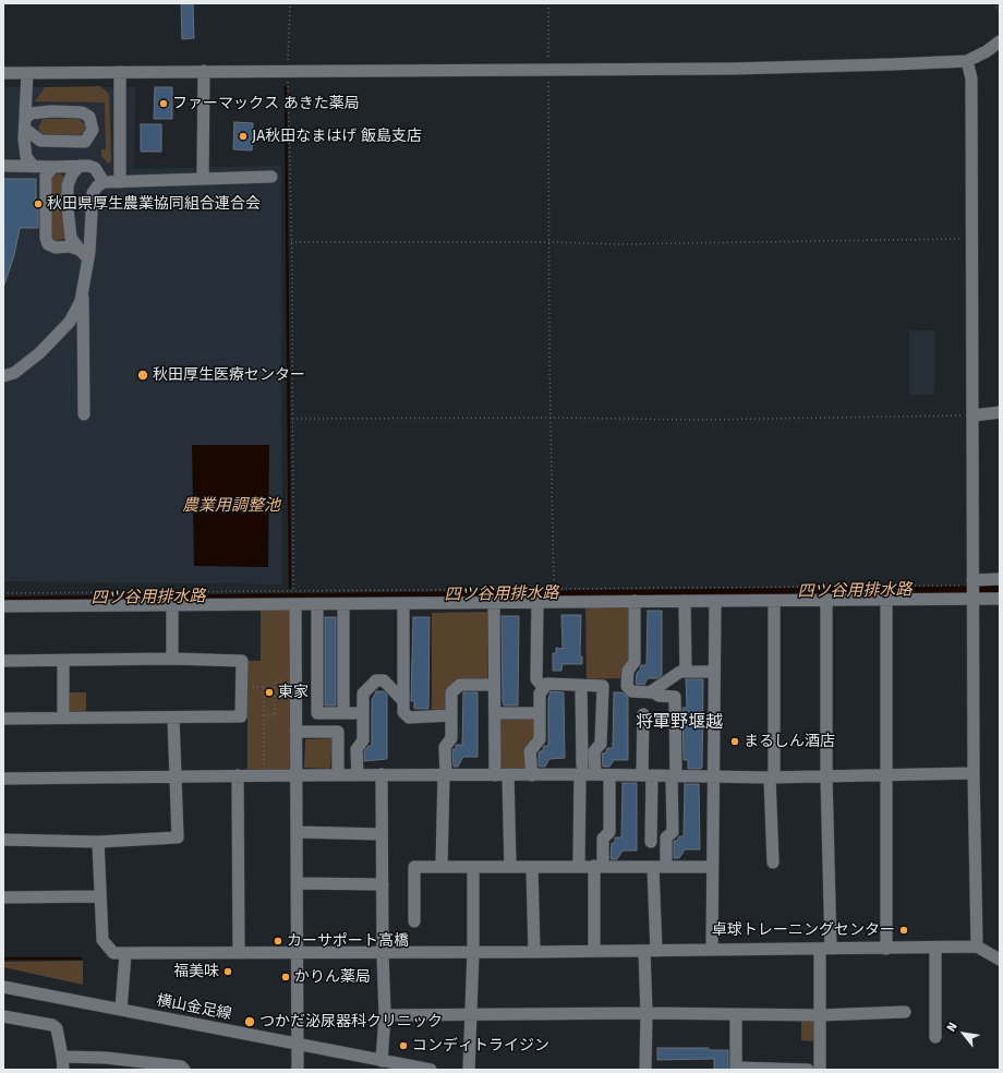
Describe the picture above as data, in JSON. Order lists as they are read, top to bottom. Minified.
{"streets":{"street":["横山金足線"]},"districts":["将軍野堰越"],"water":["農業用調整池","四ツ谷用排水路"],"places":["ファーマックス あきた薬局","JA秋田なまはげ 飯島支店","秋田県厚生農業協同組合連合会","秋田厚生医療センター","東家","まるしん酒店","卓球トレーニングセンター","カーサポート高橋","福美味","かりん薬局","つかだ泌尿器科クリニック","コンディトライジン"],"north":"top left"}
